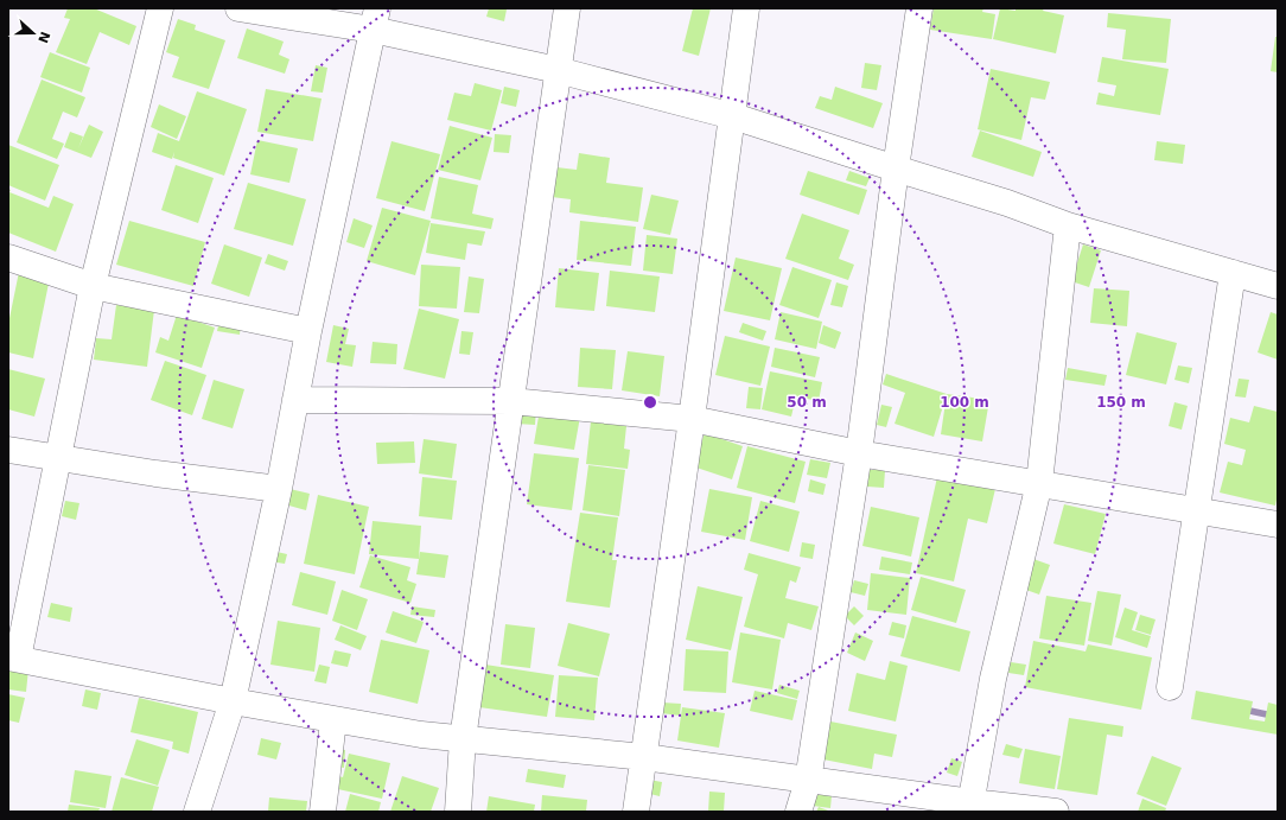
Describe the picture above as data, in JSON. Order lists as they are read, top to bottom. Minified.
{"north":"right","rings":["50 m","100 m","150 m"]}
